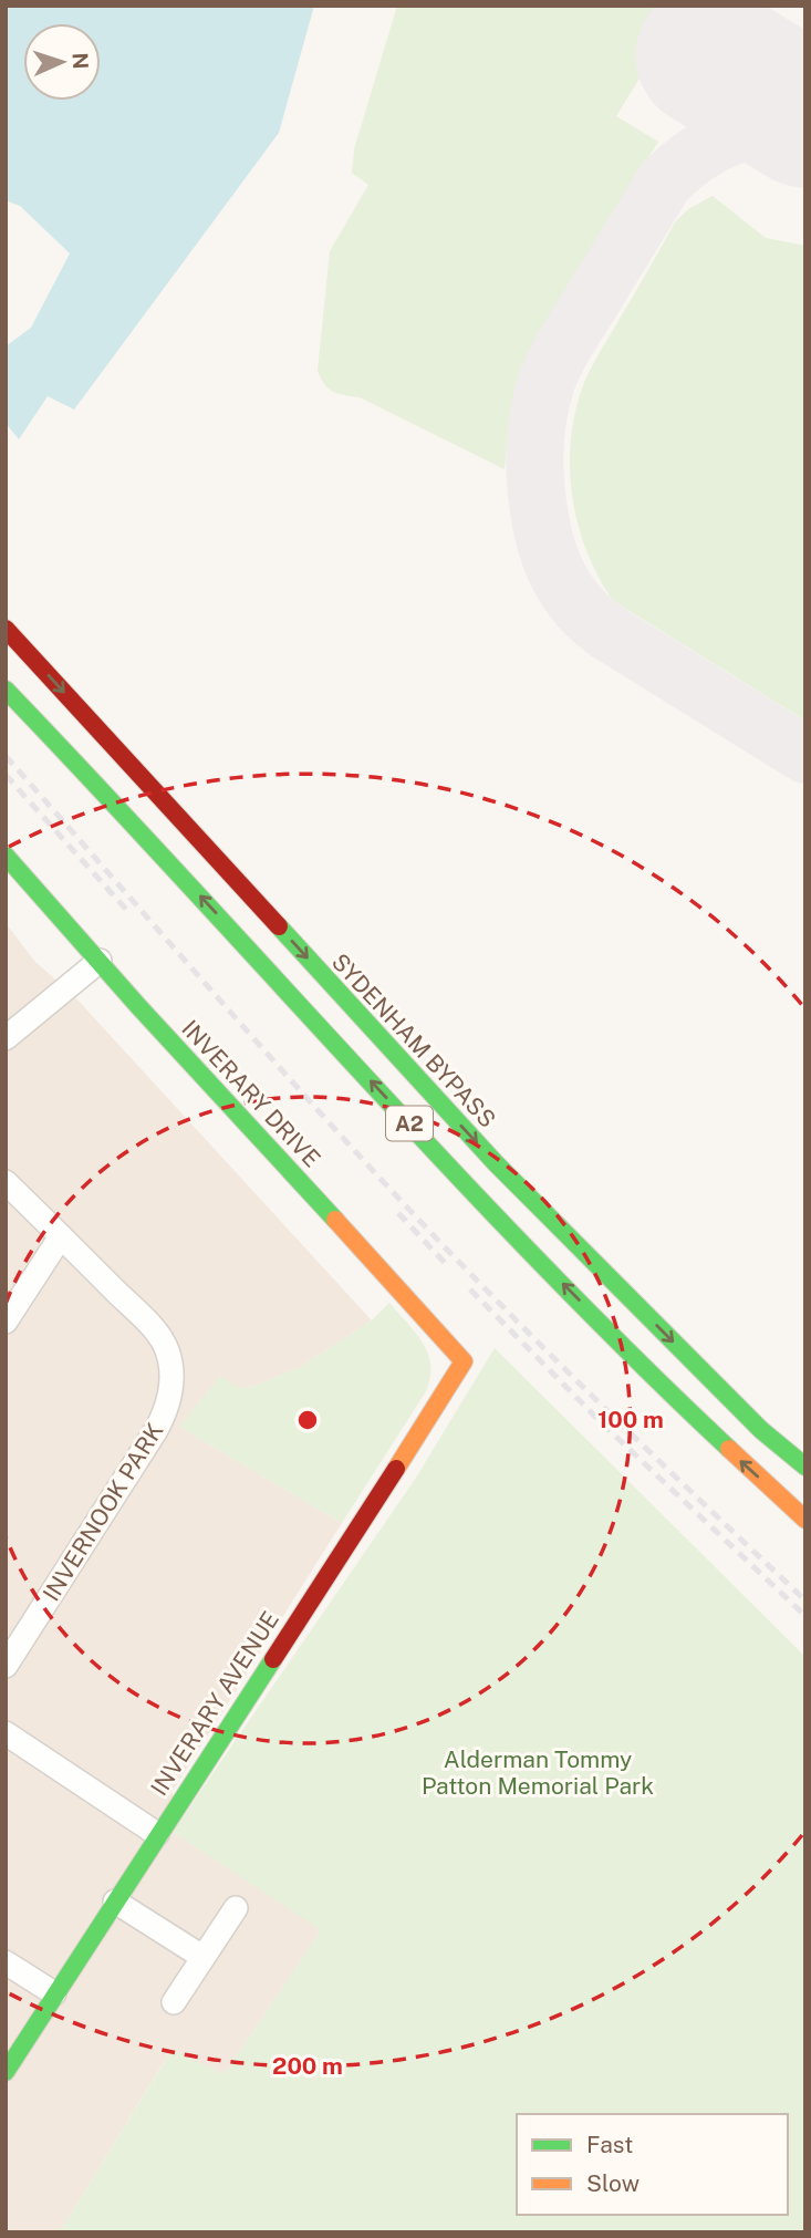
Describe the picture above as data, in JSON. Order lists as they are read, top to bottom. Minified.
{"streets":{"main road":["SYDENHAM BYPASS","INVERARY DRIVE","A2","INVERARY AVENUE"],"street":["INVERNOOK PARK"]},"crossings":[["INVERARY DRIVE","INVERARY AVENUE"]],"parks":["Alderman Tommy Patton Memorial Park"],"legend":["Fast","Slow"],"north":"right","rings":["100 m","200 m"]}
